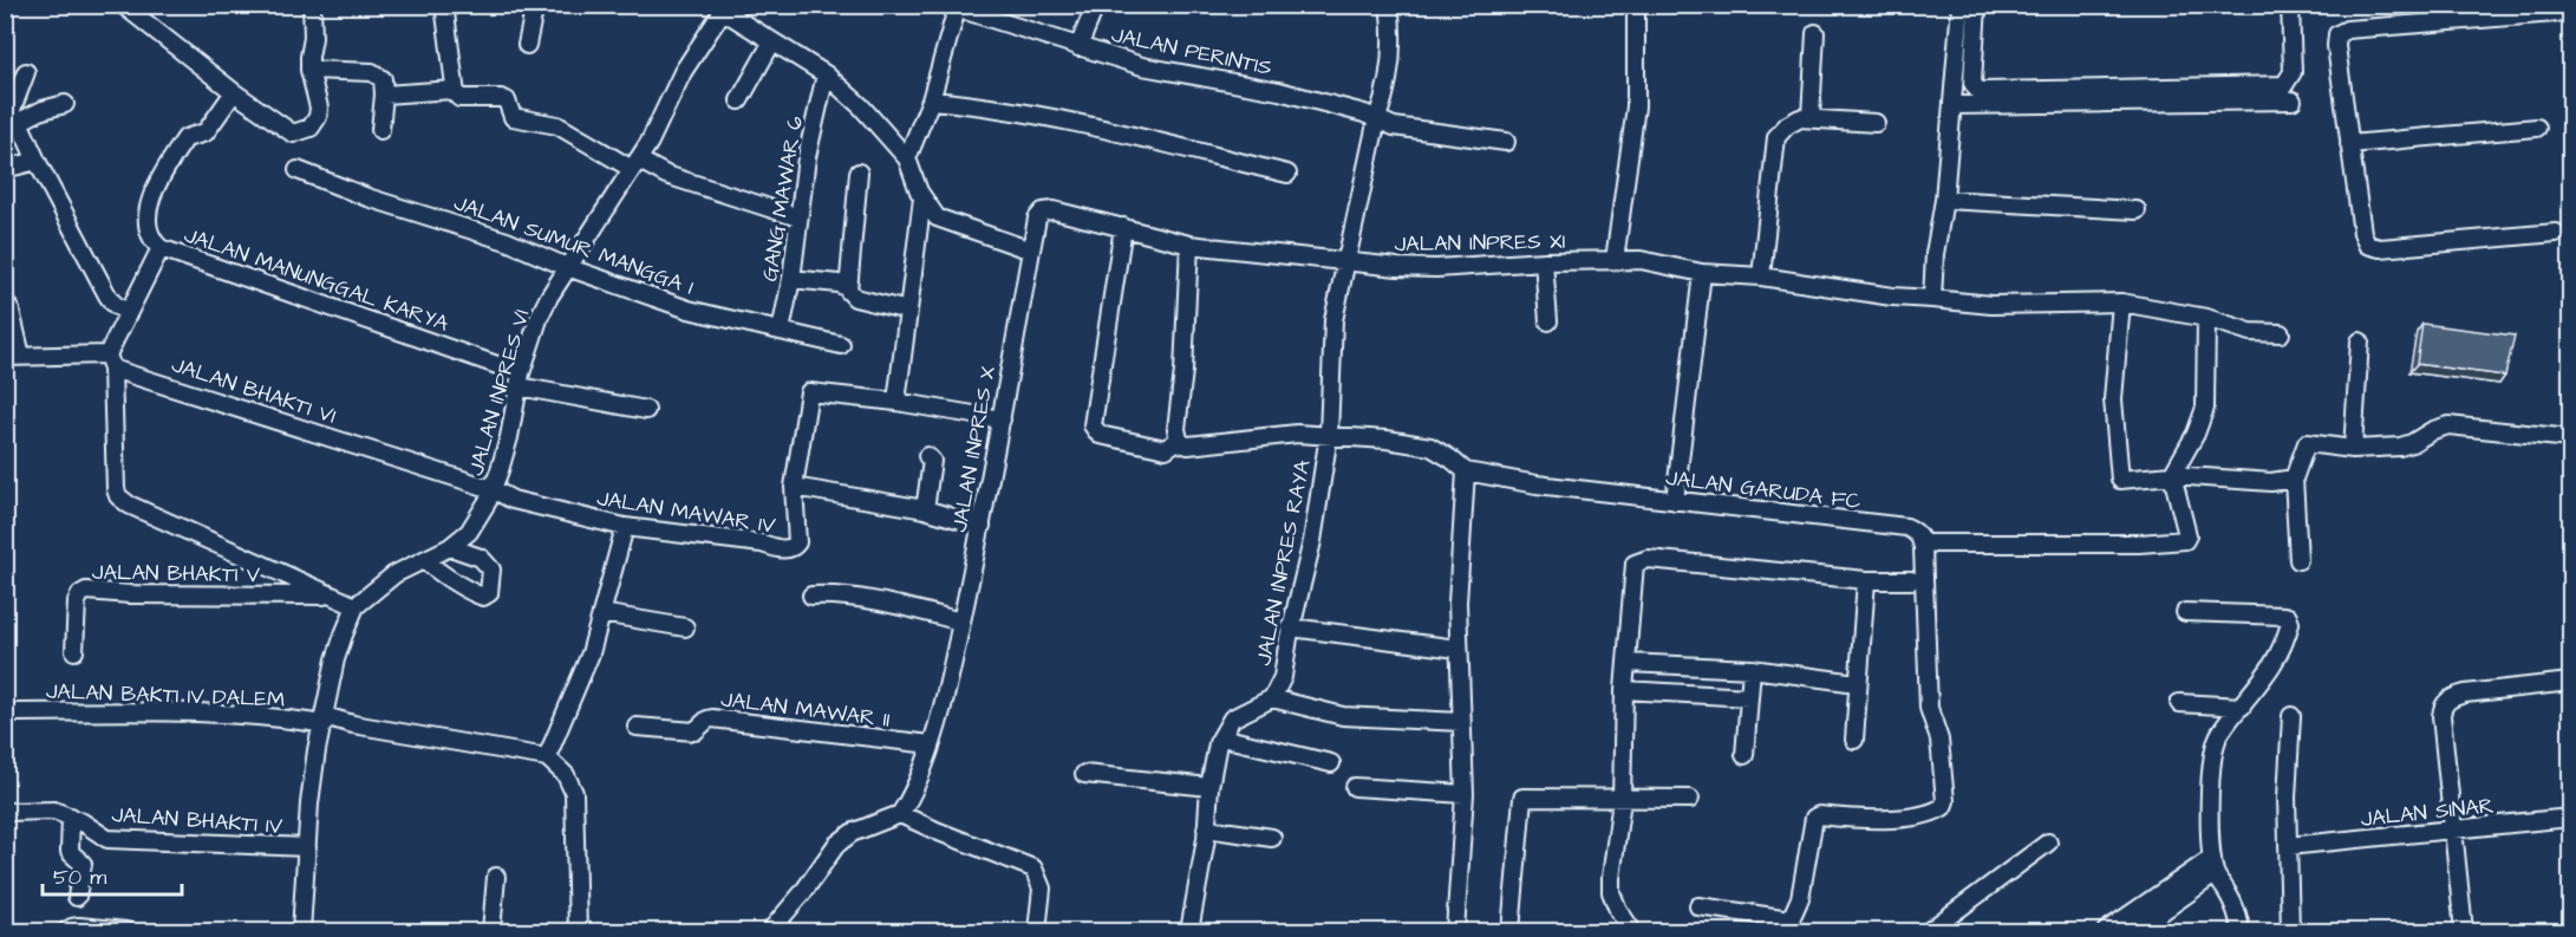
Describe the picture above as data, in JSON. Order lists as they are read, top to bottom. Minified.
{"streets":{"street":["JALAN PERINTIS","GANG MAWAR 6","JALAN INPRES XI","JALAN SUMUR MANGGA I","JALAN MANUNGGAL KARYA","JALAN BHAKTI VI","JALAN INPRES VI","JALAN INPRES X","JALAN GARUDA FC","JALAN MAWAR IV","JALAN INPRES RAYA","JALAN BHAKTI V","JALAN BAKTI IV DALEM","JALAN MAWAR II","JALAN SINAR","JALAN BHAKTI IV"]},"crossings":[["JALAN PERINTIS","JALAN INPRES RAYA"],["GANG MAWAR 6","JALAN SUMUR MANGGA I"],["JALAN INPRES XI","JALAN INPRES X"],["JALAN INPRES XI","JALAN INPRES RAYA"],["JALAN SUMUR MANGGA I","JALAN INPRES VI"],["JALAN MANUNGGAL KARYA","JALAN INPRES VI"],["JALAN BHAKTI VI","JALAN INPRES VI"],["JALAN BHAKTI VI","JALAN MAWAR IV"],["JALAN INPRES VI","JALAN MAWAR IV"],["JALAN INPRES X","JALAN GARUDA FC"],["JALAN INPRES X","JALAN MAWAR IV"],["JALAN INPRES X","JALAN INPRES RAYA"],["JALAN INPRES X","JALAN MAWAR II"],["JALAN GARUDA FC","JALAN INPRES RAYA"]],"scale_bar":"50 m"}
